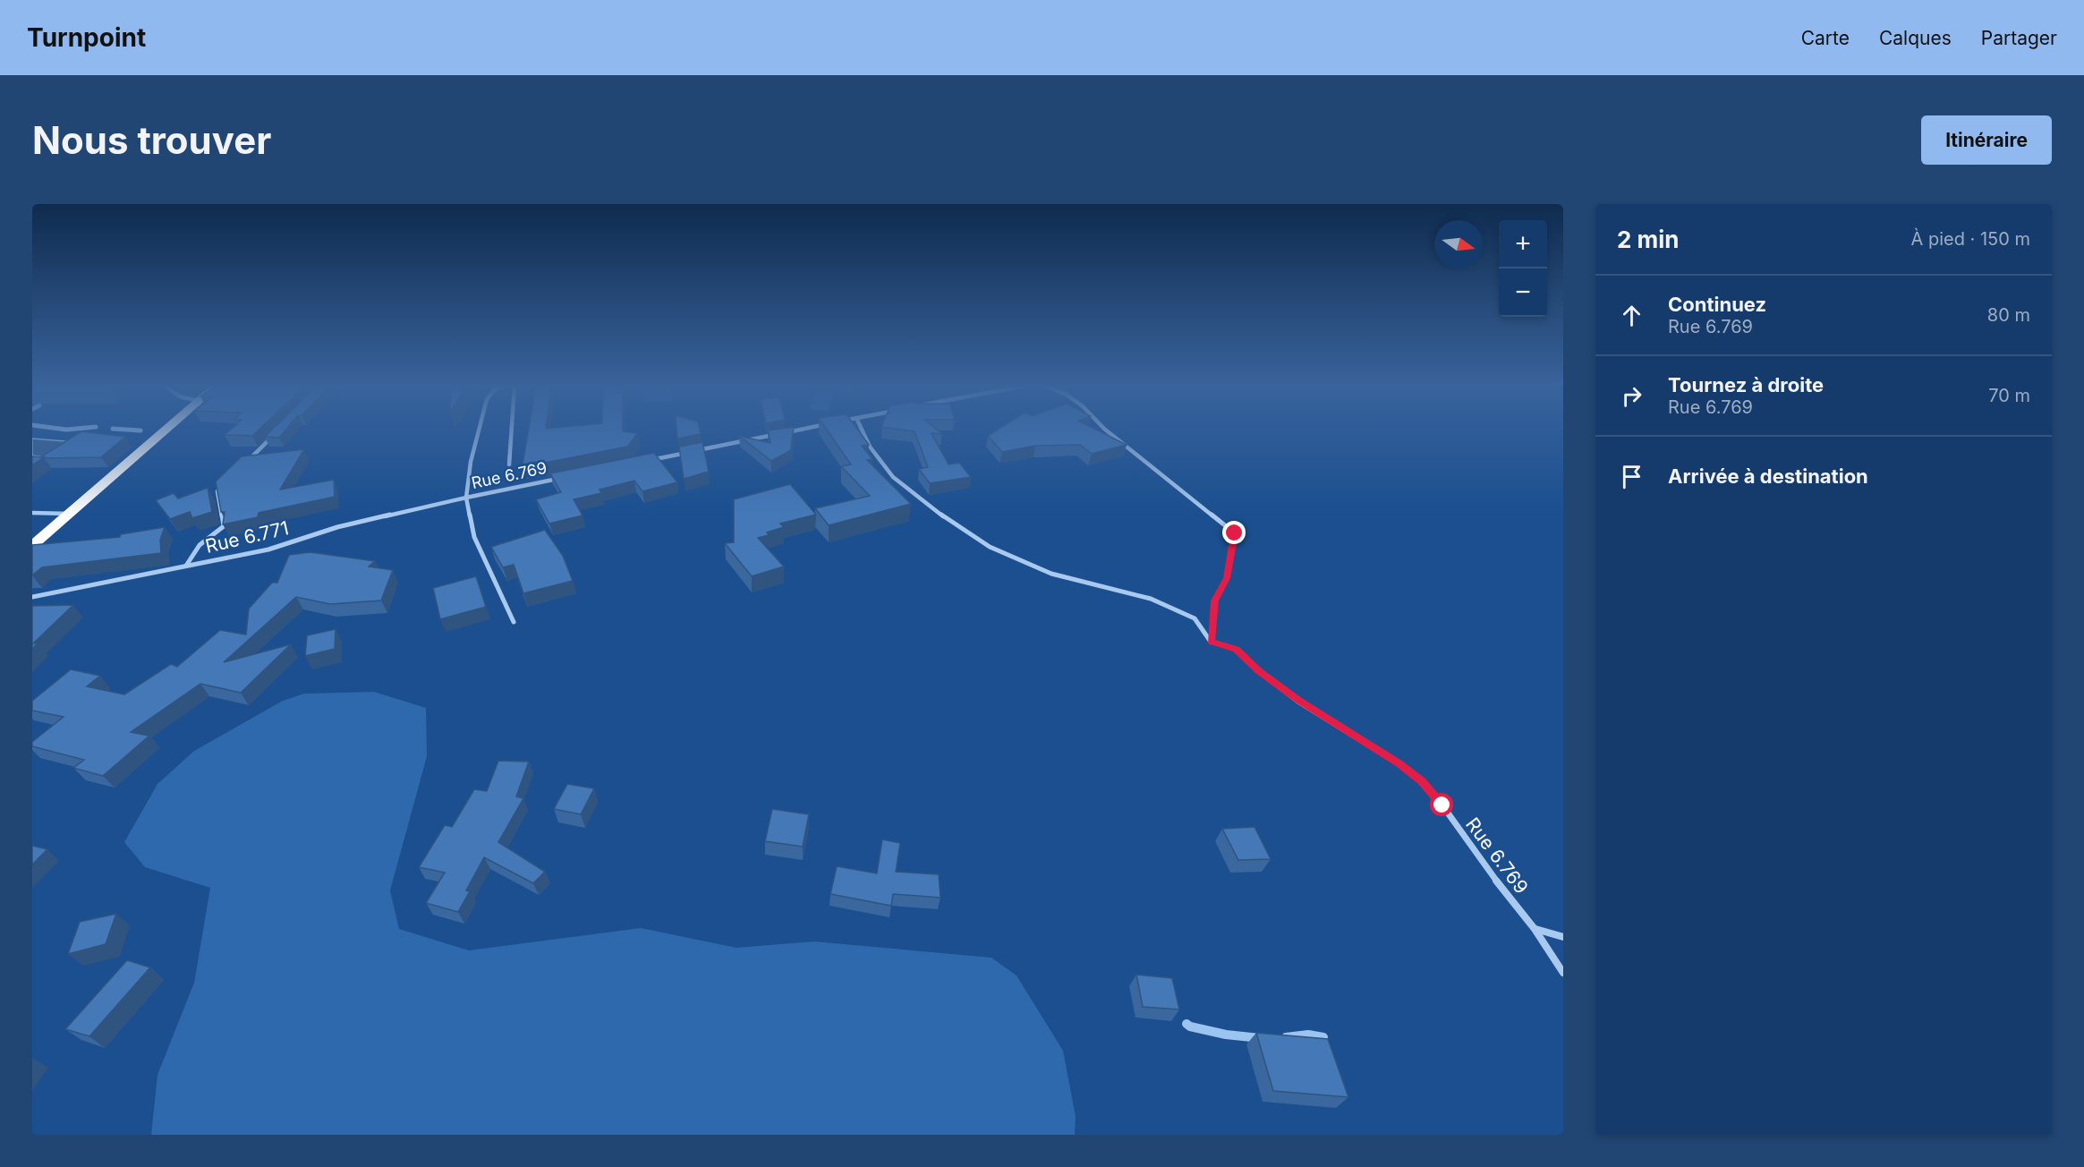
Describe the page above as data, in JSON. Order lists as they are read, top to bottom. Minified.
{"streets":{"street":["Rue 6.769","Rue 6.771"]},"crossings":[["Rue 6.769","Rue 6.771"]],"north":"right","page":{"header":"Turnpoint","nav":["Carte","Calques","Partager"],"buttons":"Itinéraire","title":"Nous trouver","heading":["2 min","À pied · 150 m"],"map_buttons":["+","−"],"list":[["Continuez","Rue 6.769","80 m"],["Tournez à droite","Rue 6.769","70 m"],"Arrivée à destination"]}}
